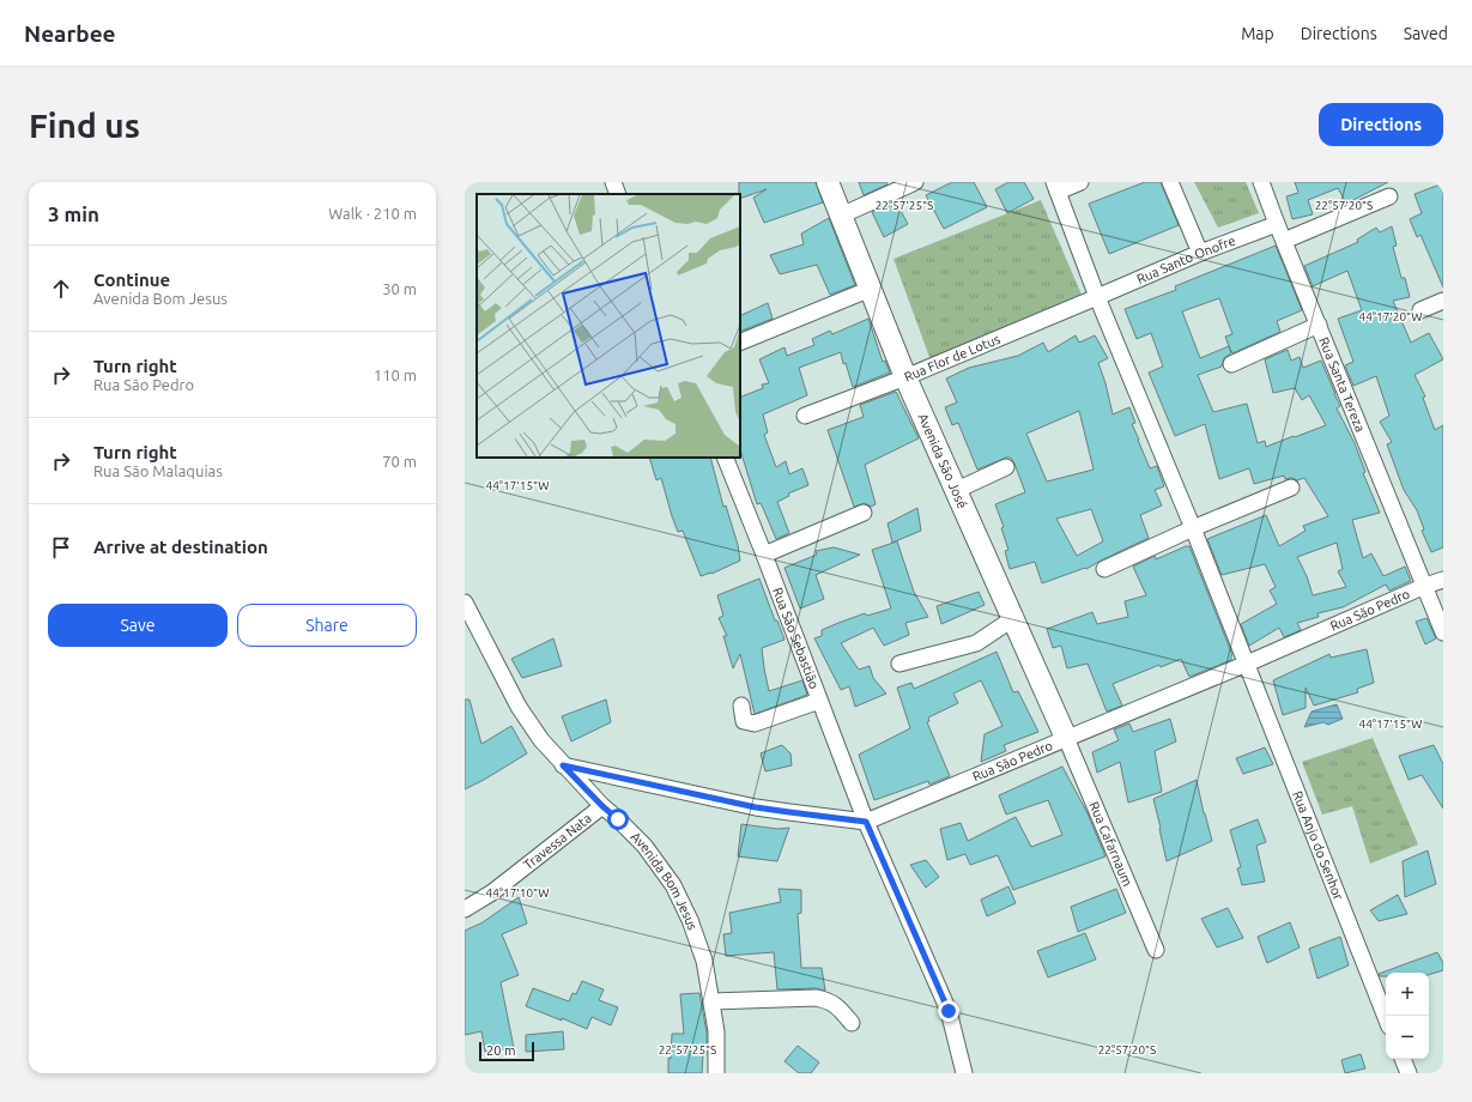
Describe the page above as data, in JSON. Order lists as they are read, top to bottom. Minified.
{"streets":{"street":["Rua Santo Onofre","Rua Flor de Lotus","Rua Santa Tereza","Avenida São José","Rua São Pedro","Rua São Sebastião","Travessa Nata","Rua Cafarnaum","Rua Anjo do Senhor","Avenida Bom Jesus"]},"crossings":[["Rua Santo Onofre","Rua Flor de Lotus"],["Rua Santo Onofre","Rua Santa Tereza"],["Rua Flor de Lotus","Avenida São José"],["Rua Santa Tereza","Rua São Pedro"],["Avenida São José","Rua São Pedro"],["Avenida São José","Rua Cafarnaum"],["Rua São Pedro","Rua São Sebastião"],["Rua São Pedro","Rua Cafarnaum"],["Rua São Pedro","Rua Anjo do Senhor"],["Rua São Pedro","Avenida Bom Jesus"],["Travessa Nata","Avenida Bom Jesus"]],"scale_bar":"20 m","page":{"header":"Nearbee","nav":["Map","Directions","Saved"],"buttons":["Directions",["Save","Share"]],"title":"Find us","heading":["3 min","Walk · 210 m"],"list":[["Continue","Avenida Bom Jesus","30 m"],["Turn right","Rua São Pedro","110 m"],["Turn right","Rua São Malaquias","70 m"],"Arrive at destination"],"map_buttons":["+","−"],"scale":"20 m"},"coordinates":["22°57'25\"S","22°57'20\"S","44°17'20\"W","44°17'15\"W","44°17'10\"W"]}
